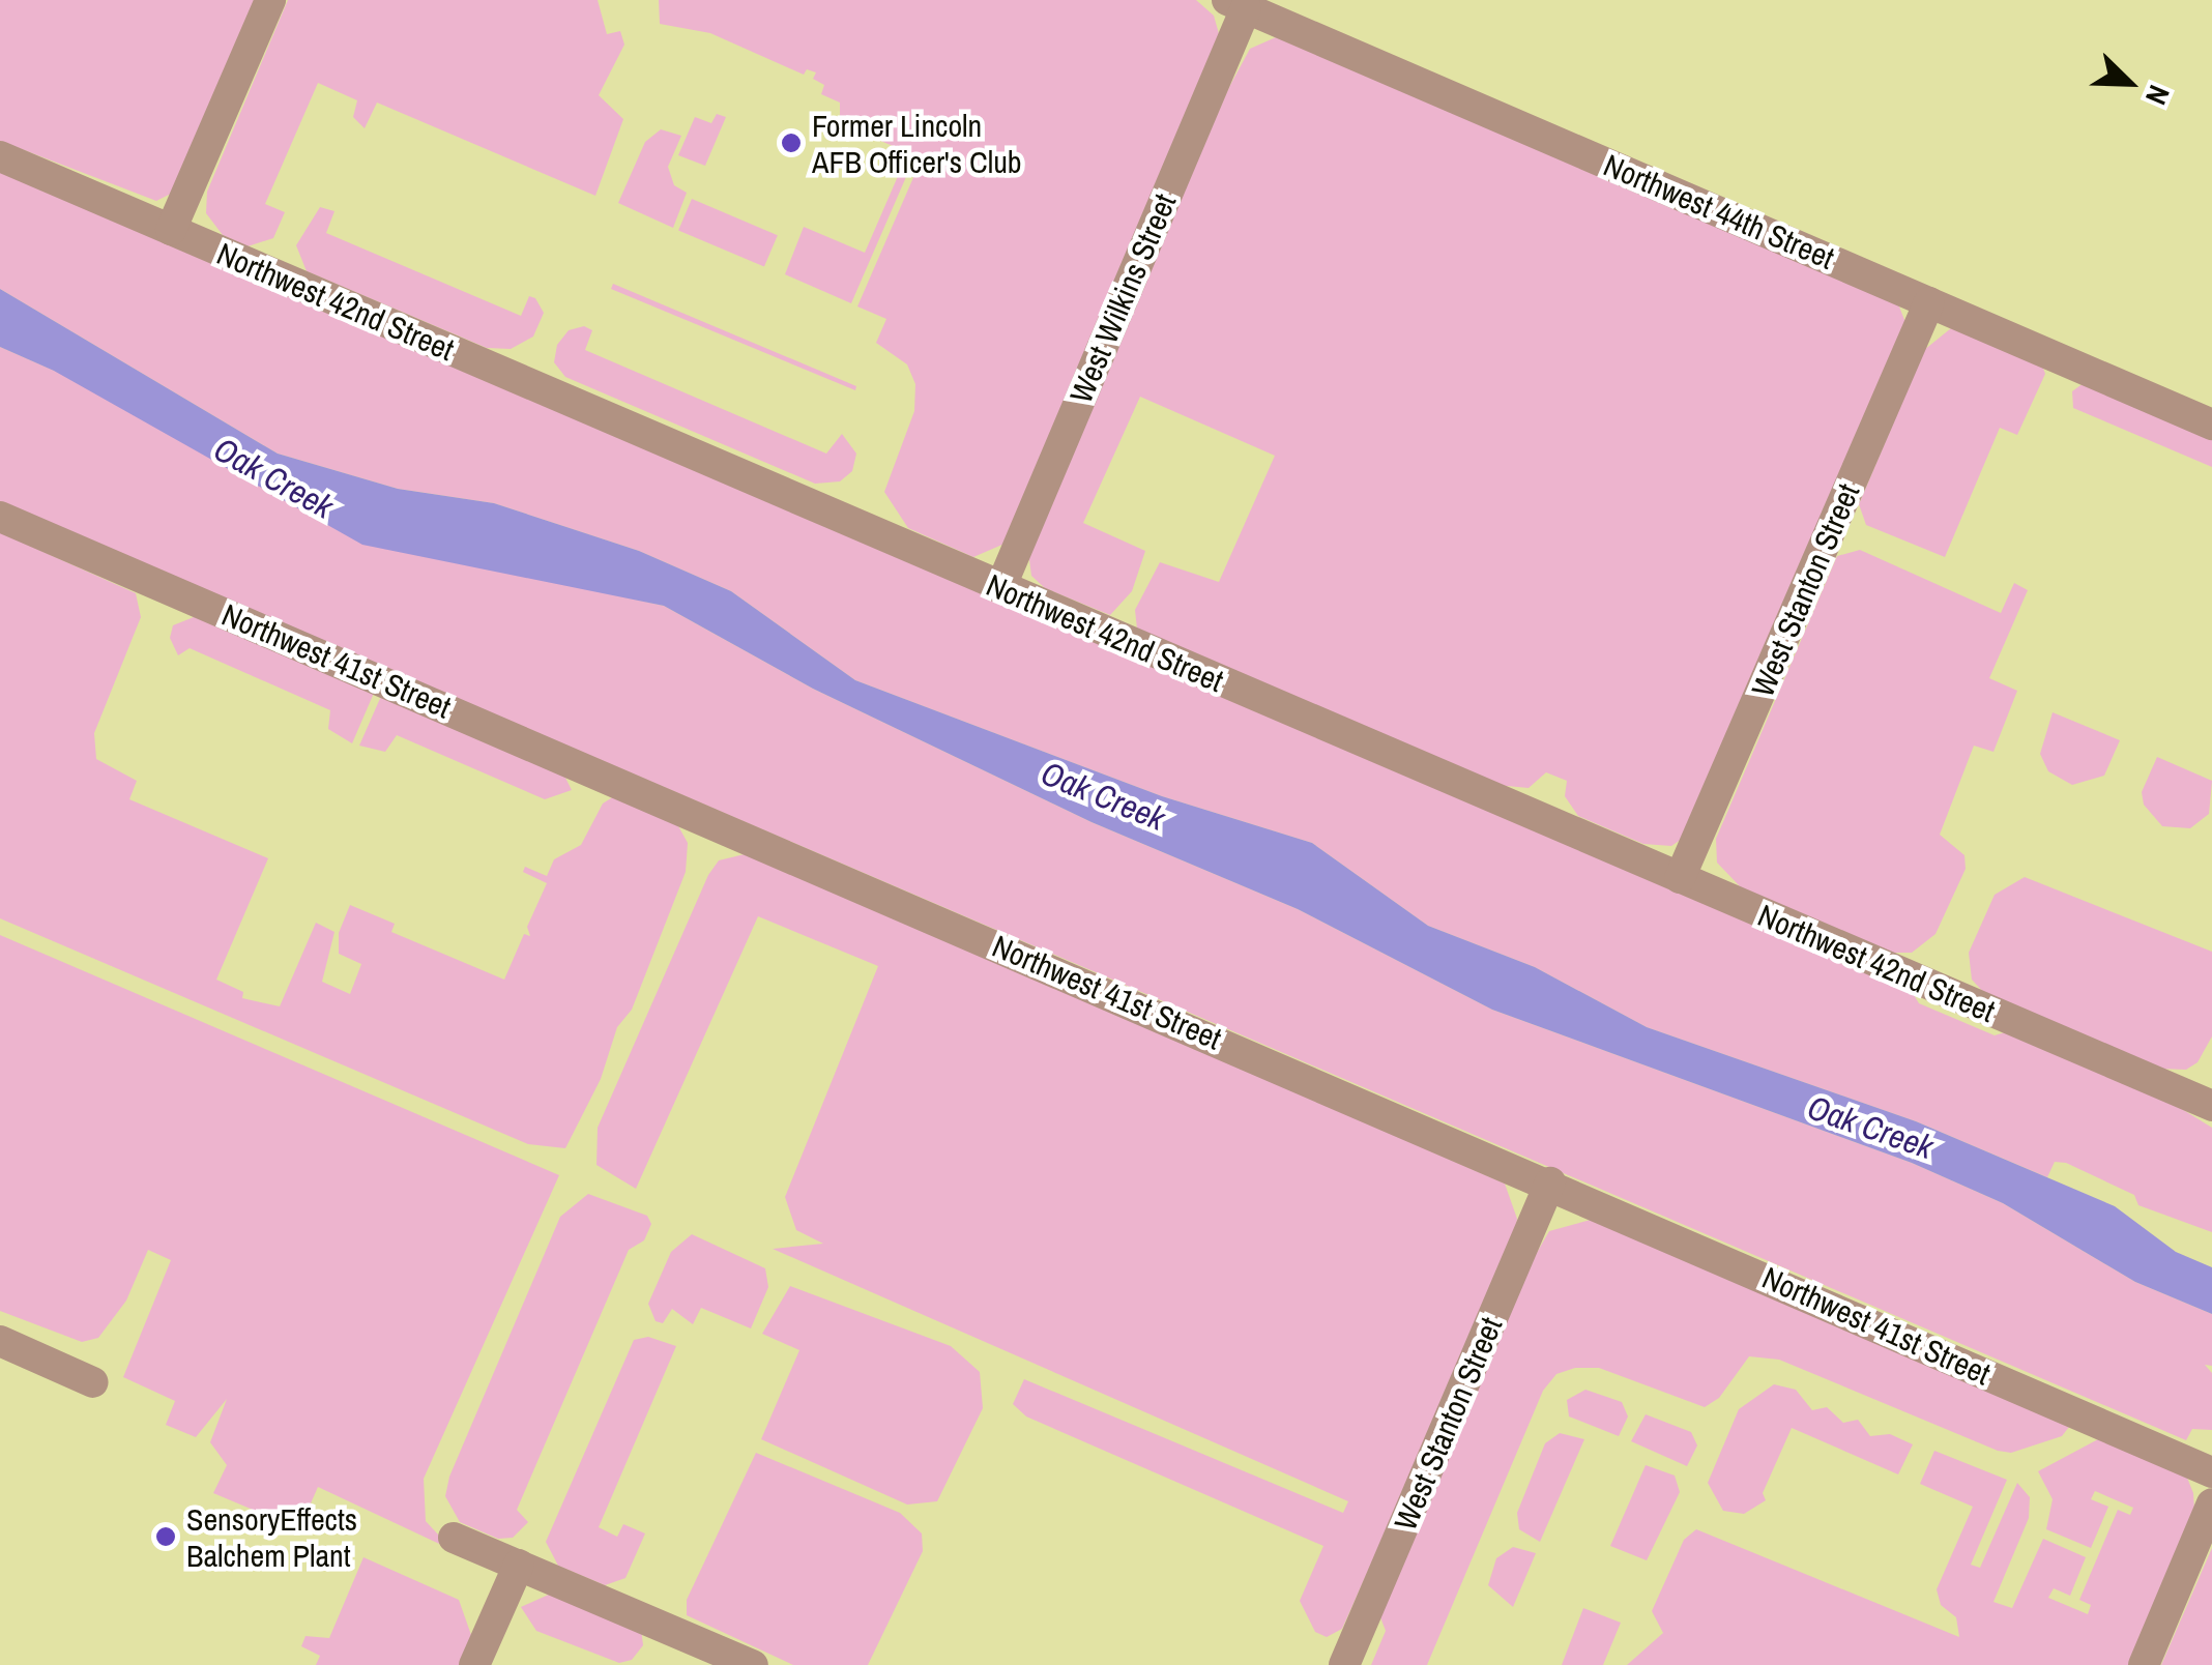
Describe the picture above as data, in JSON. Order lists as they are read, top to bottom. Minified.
{"streets":{"street":["Northwest 44th Street","West Wilkins Street","Northwest 42nd Street","West Stanton Street","Northwest 41st Street"]},"crossings":[["Northwest 44th Street","West Wilkins Street"],["Northwest 44th Street","West Stanton Street"],["West Wilkins Street","Northwest 42nd Street"],["Northwest 42nd Street","West Stanton Street"],["West Stanton Street","Northwest 41st Street"]],"water":["Oak Creek"],"places":["Former Lincoln AFB Officer's Club","SensoryEffects Balchem Plant"],"north":"bottom right"}
